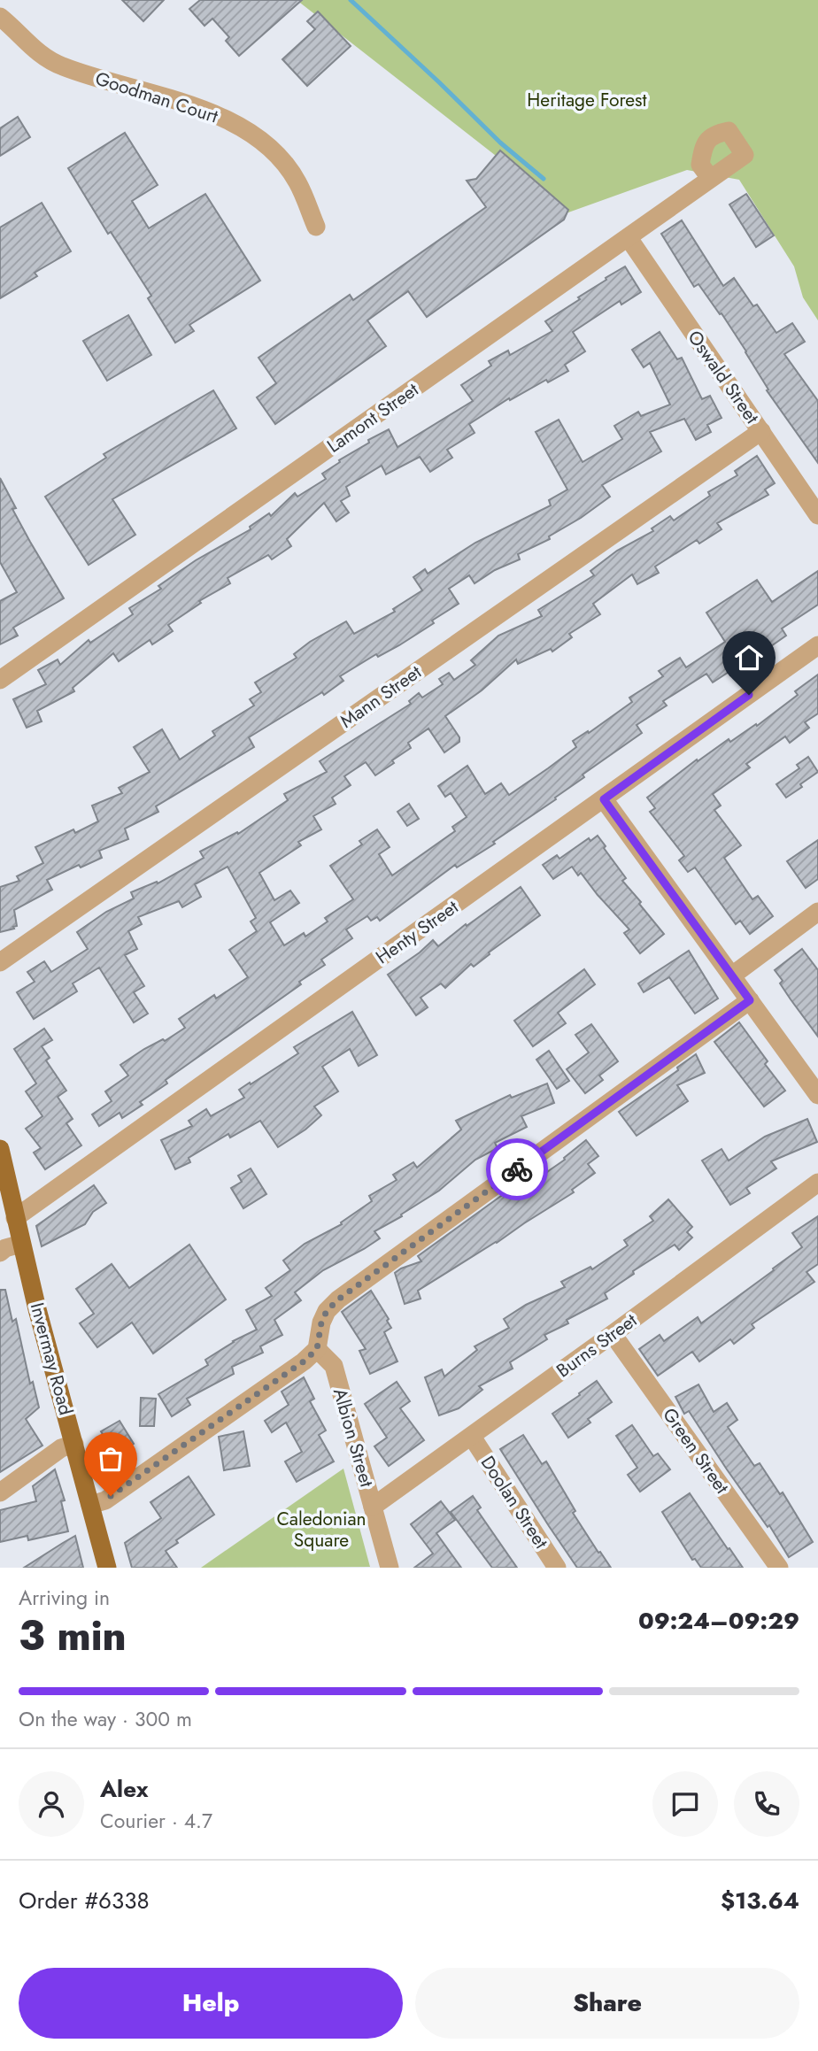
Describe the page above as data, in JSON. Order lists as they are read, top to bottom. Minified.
{"streets":{"main road":["Invermay Road"],"street":["Goodman Court","Oswald Street","Lamont Street","Mann Street","Henty Street","Burns Street","Albion Street","Green Street","Doolan Street"]},"crossings":[["Oswald Street","Lamont Street"],["Oswald Street","Mann Street"],["Henty Street","Invermay Road"],["Burns Street","Albion Street"],["Burns Street","Green Street"],["Burns Street","Doolan Street"]],"parks":["Heritage Forest","Caledonian Square"],"page":{"heading":["3 min","Arriving in","09:24–09:29"],"panel":["Alex","Courier · 4.7","Order #6338","$13.64"],"bar":"On the way · 300 m","buttons":["Help","Share"]}}
